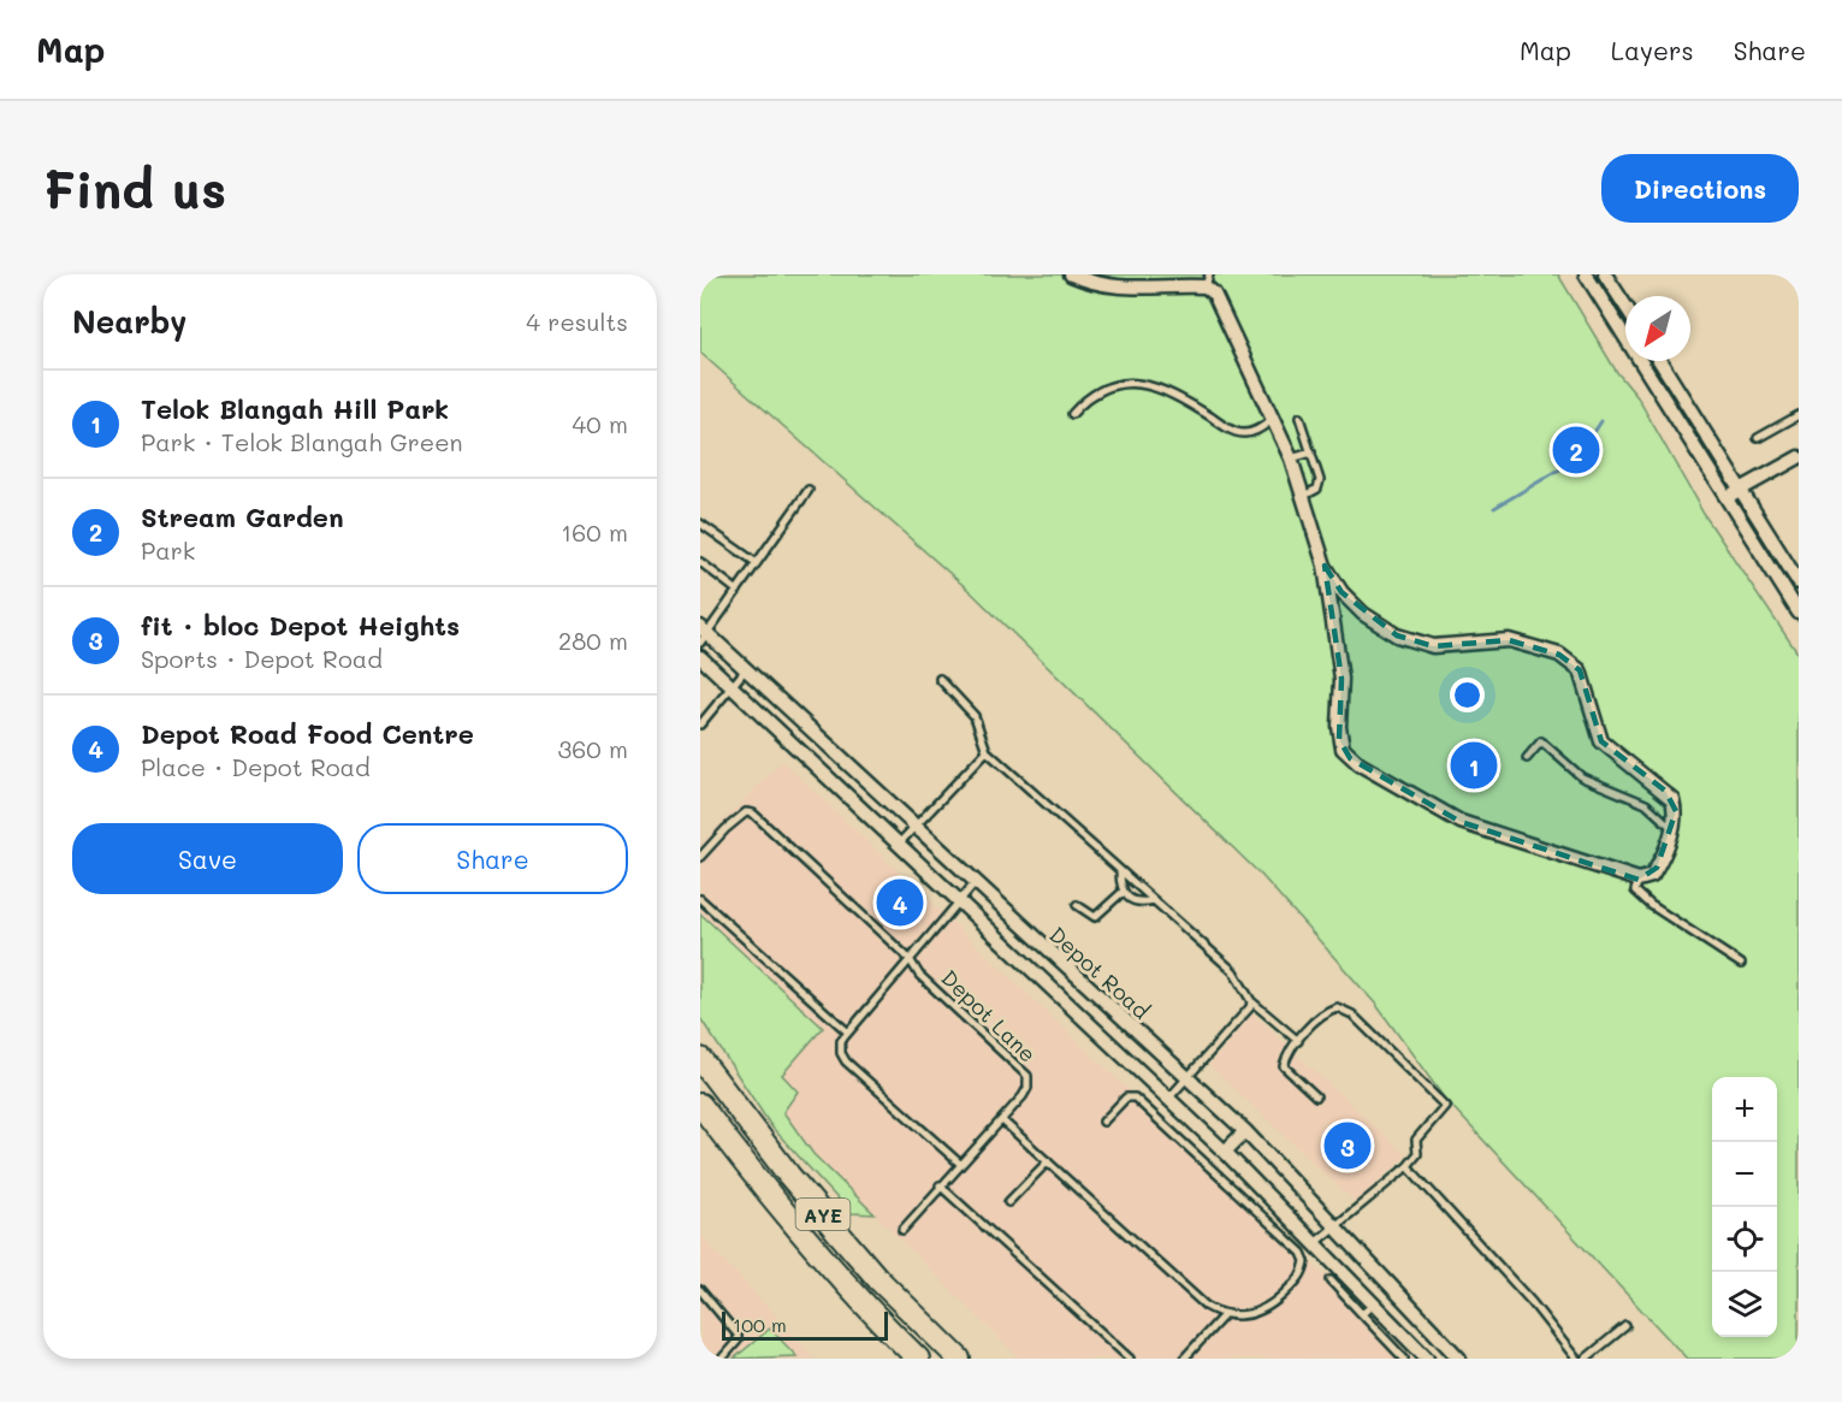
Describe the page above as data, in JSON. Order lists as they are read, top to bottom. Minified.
{"streets":{"highway":["AYE"],"street":["Depot Road"],"lane":["Depot Lane"]},"scale_bar":"100 m","north":"bottom left","page":{"header":"Map","nav":["Map","Layers","Share"],"buttons":["Directions",["Save","Share"]],"title":"Find us","heading":["Nearby","4 results"],"list":[{"mark":"1","name":"Telok Blangah Hill Park","note":"Park · Telok Blangah Green","value":"40 m"},{"mark":"2","name":"Stream Garden","note":"Park","value":"160 m"},{"mark":"3","name":"fit · bloc Depot Heights","note":"Sports · Depot Road","value":"280 m"},{"mark":"4","name":"Depot Road Food Centre","note":"Place · Depot Road","value":"360 m"}],"pins":["2","1","4","3"],"map_buttons":["+","−"],"scale":"100 m"}}
